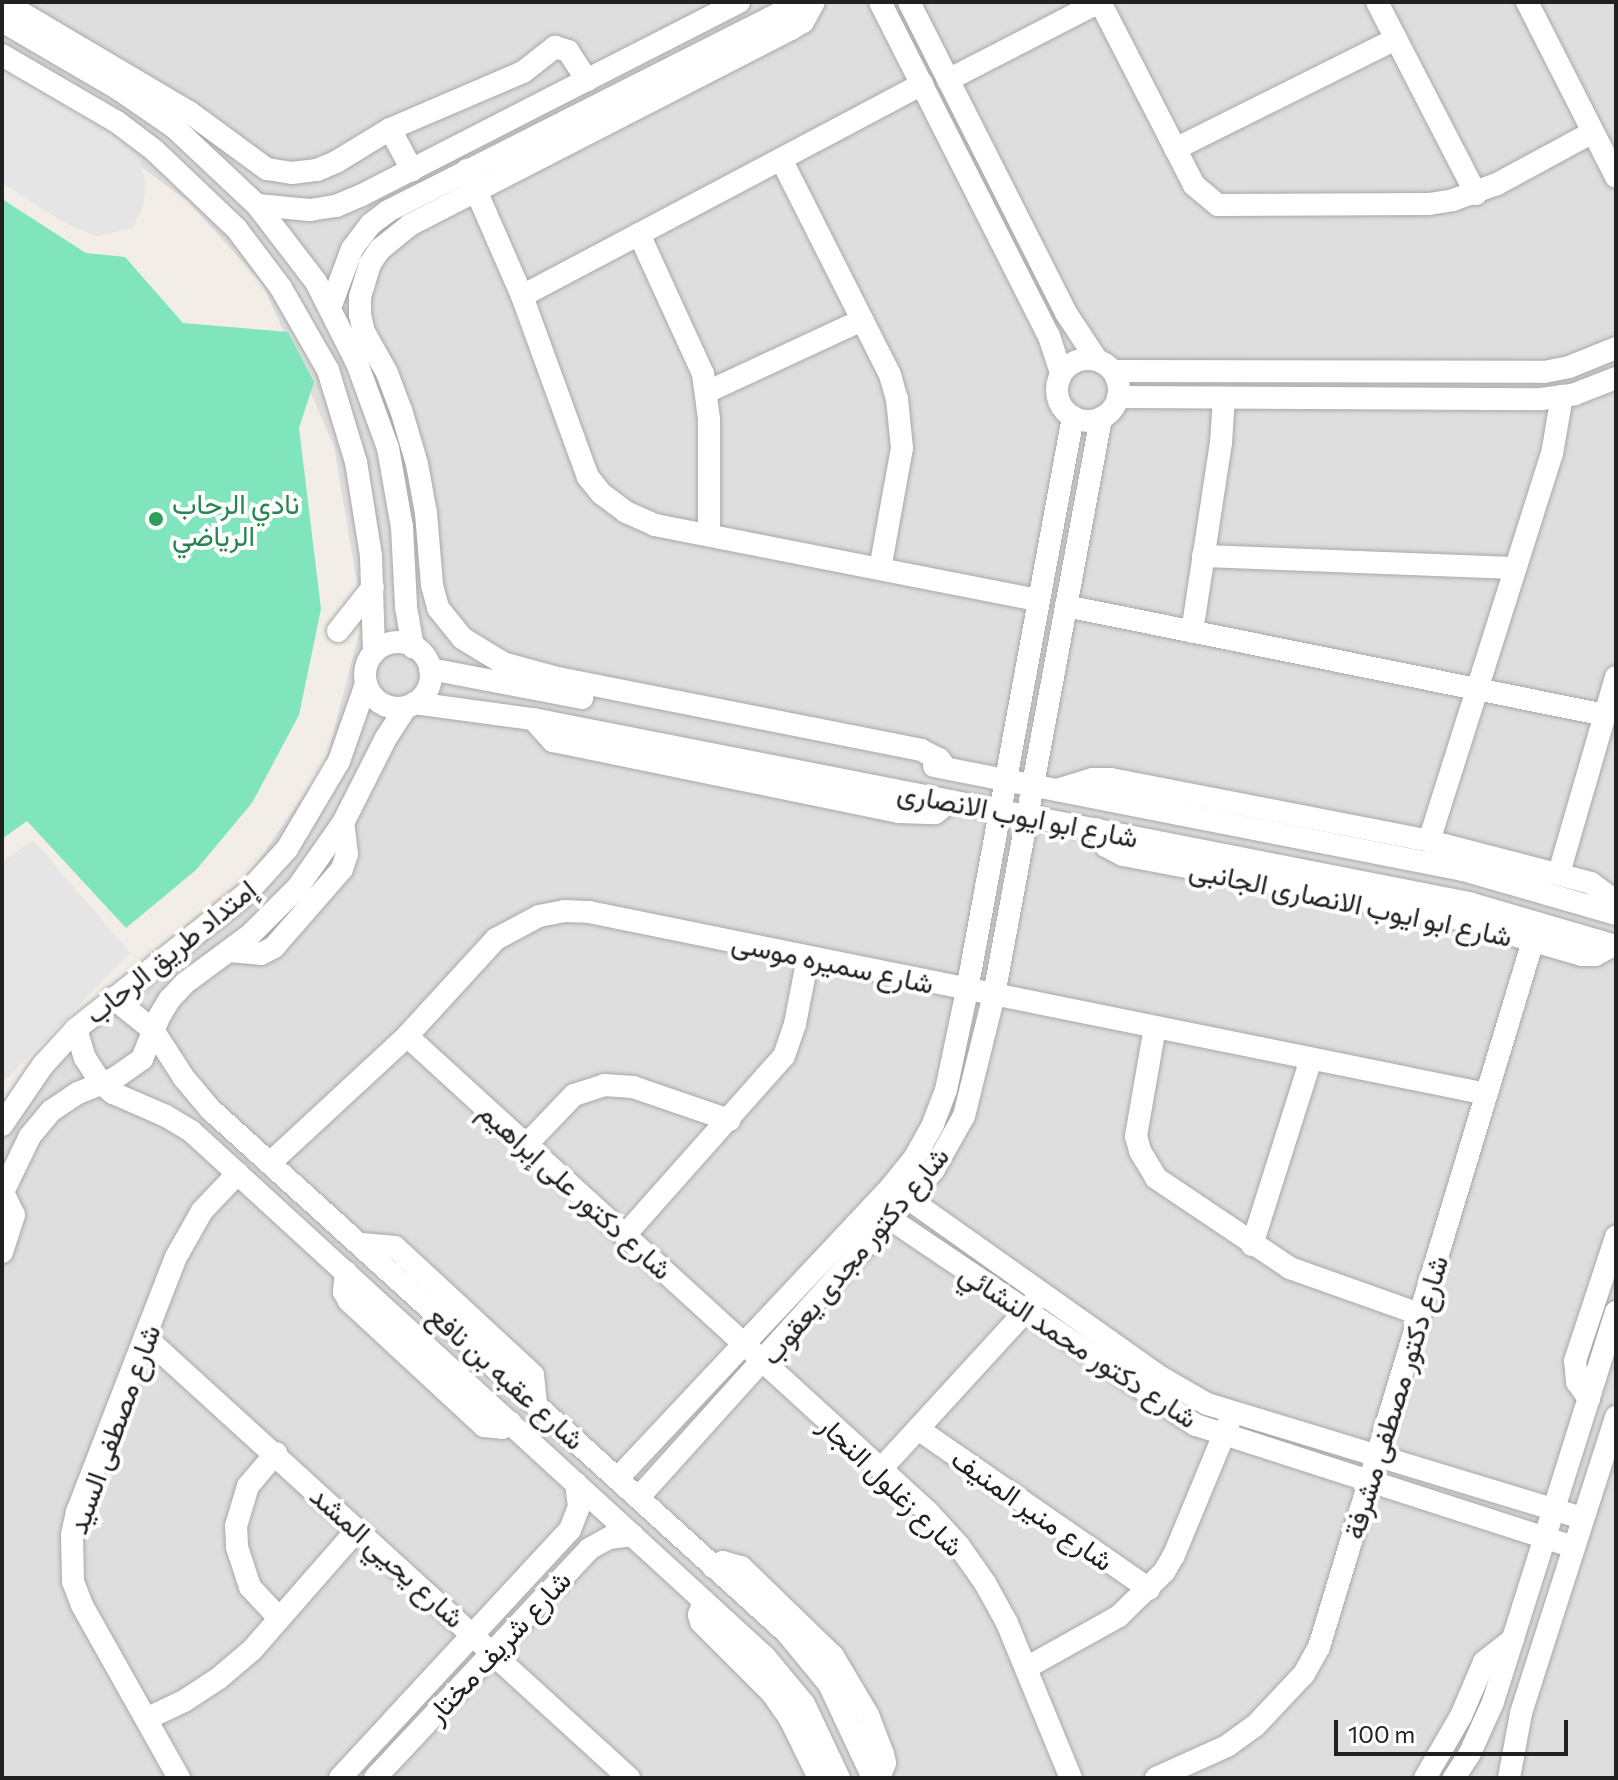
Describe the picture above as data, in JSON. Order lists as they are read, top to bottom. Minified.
{"streets":{"street":["شارع ابو ايوب الانصارى","شارع ابو ايوب الانصارى الجانبى","إمتداد طريق الرحاب","شارع سميره موسى","شارع دكتور على إبراهيم","شارع دكتور مجدى يعقوب","شارع دكتور محمد النشائي","شارع عقبه بن نافع","شارع دكتور مصطفى مشرفة","شارع مصطفى السيد","شارع زغلول النجار","شارع منير المنيف","شارع يحيي المشد","شارع شريف مختار"]},"crossings":[["شارع ابو ايوب الانصارى","شارع ابو ايوب الانصارى الجانبى"],["شارع ابو ايوب الانصارى","إمتداد طريق الرحاب"],["شارع ابو ايوب الانصارى","شارع دكتور مجدى يعقوب"],["شارع ابو ايوب الانصارى الجانبى","شارع دكتور مصطفى مشرفة"],["إمتداد طريق الرحاب","شارع عقبه بن نافع"],["شارع سميره موسى","شارع دكتور على إبراهيم"],["شارع سميره موسى","شارع دكتور مجدى يعقوب"],["شارع سميره موسى","شارع عقبه بن نافع"],["شارع سميره موسى","شارع دكتور مصطفى مشرفة"],["شارع دكتور على إبراهيم","شارع دكتور مجدى يعقوب"],["شارع دكتور على إبراهيم","شارع زغلول النجار"],["شارع دكتور مجدى يعقوب","شارع دكتور محمد النشائي"],["شارع دكتور مجدى يعقوب","شارع عقبه بن نافع"],["شارع دكتور مجدى يعقوب","شارع زغلول النجار"],["شارع دكتور محمد النشائي","شارع دكتور مصطفى مشرفة"],["شارع عقبه بن نافع","شارع مصطفى السيد"],["شارع عقبه بن نافع","شارع شريف مختار"],["شارع مصطفى السيد","شارع يحيي المشد"],["شارع يحيي المشد","شارع شريف مختار"]],"places":["نادي الرحاب الرياضي"],"scale_bar":"100 m"}
